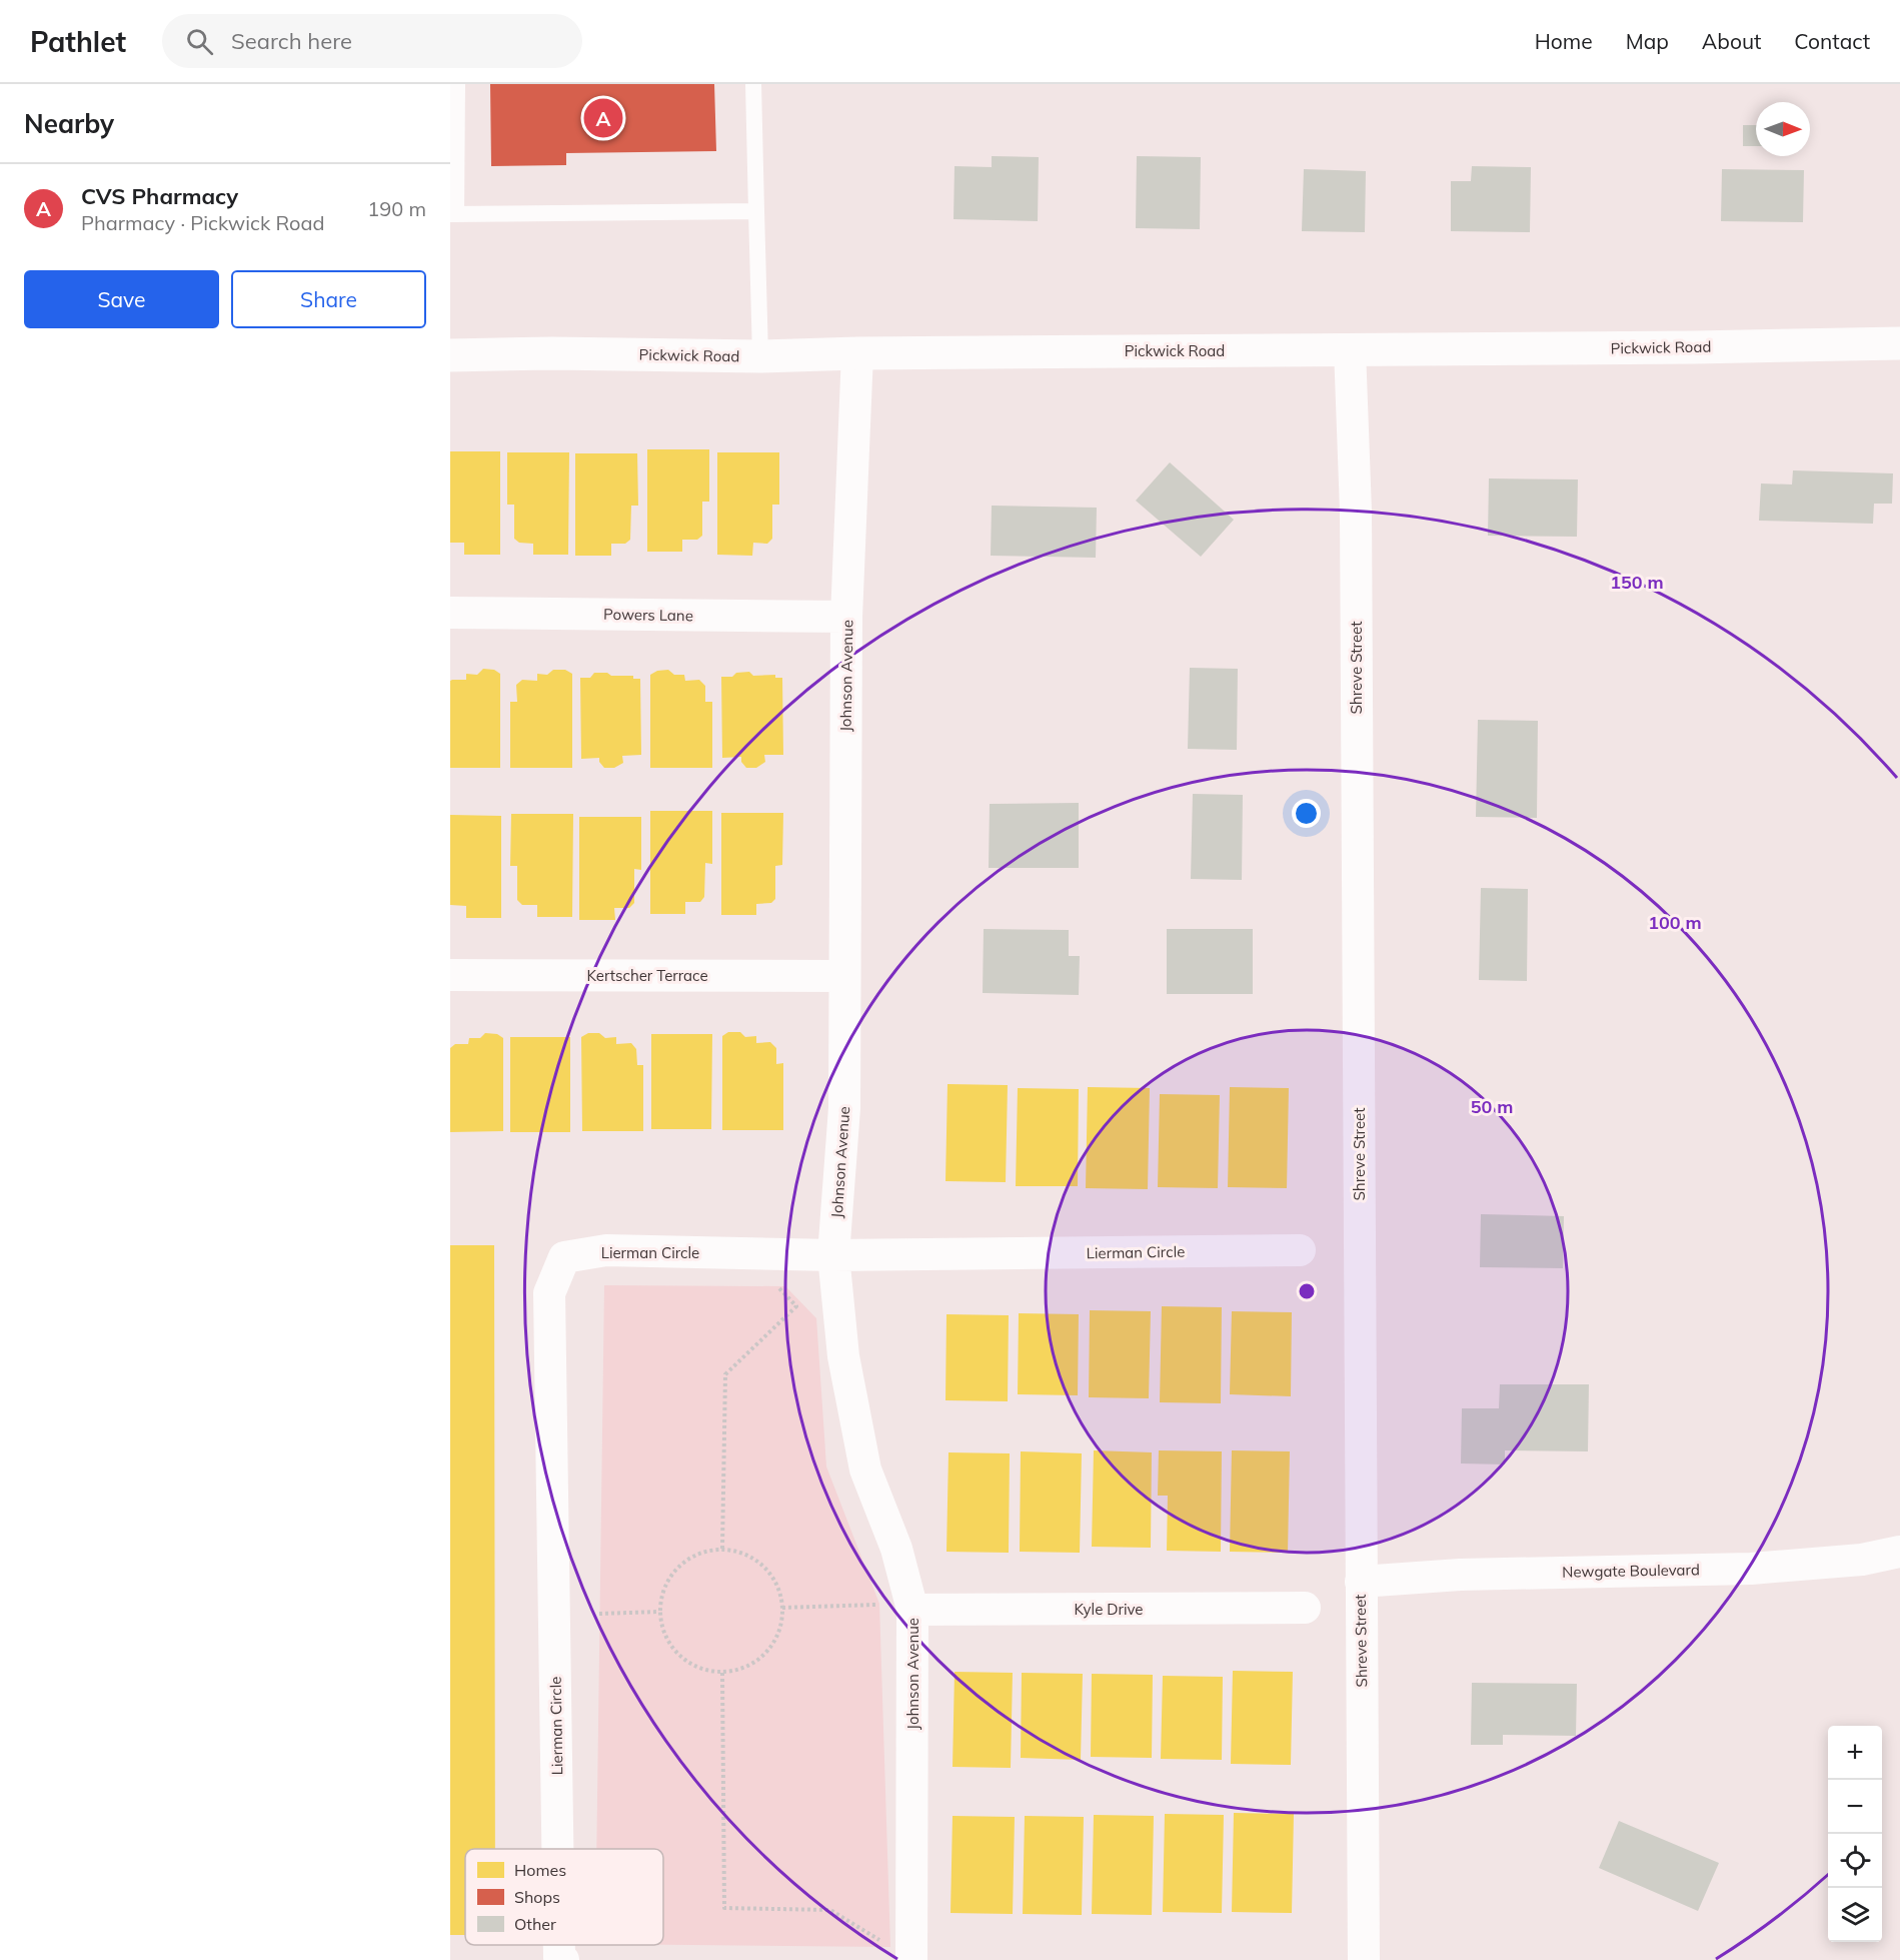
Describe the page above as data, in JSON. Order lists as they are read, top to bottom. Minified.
{"streets":{"street":["Pickwick Road","Powers Lane","Shreve Street","Johnson Avenue","Kertscher Terrace","Lierman Circle","Newgate Boulevard","Kyle Drive"]},"crossings":[["Pickwick Road","Shreve Street"],["Pickwick Road","Johnson Avenue"],["Powers Lane","Johnson Avenue"],["Shreve Street","Newgate Boulevard"],["Johnson Avenue","Kertscher Terrace"],["Johnson Avenue","Lierman Circle"],["Johnson Avenue","Kyle Drive"]],"legend":["Homes","Shops","Other"],"north":"right","page":{"header":"Pathlet","search":"Search here","nav":["Home","Map","About","Contact"],"heading":"Nearby","pins":"A","list":[{"mark":"A","name":"CVS Pharmacy","note":"Pharmacy · Pickwick Road","value":"190 m"}],"buttons":["Save","Share"],"map_buttons":["+","−"]},"rings":["150 m","100 m","50 m"]}
